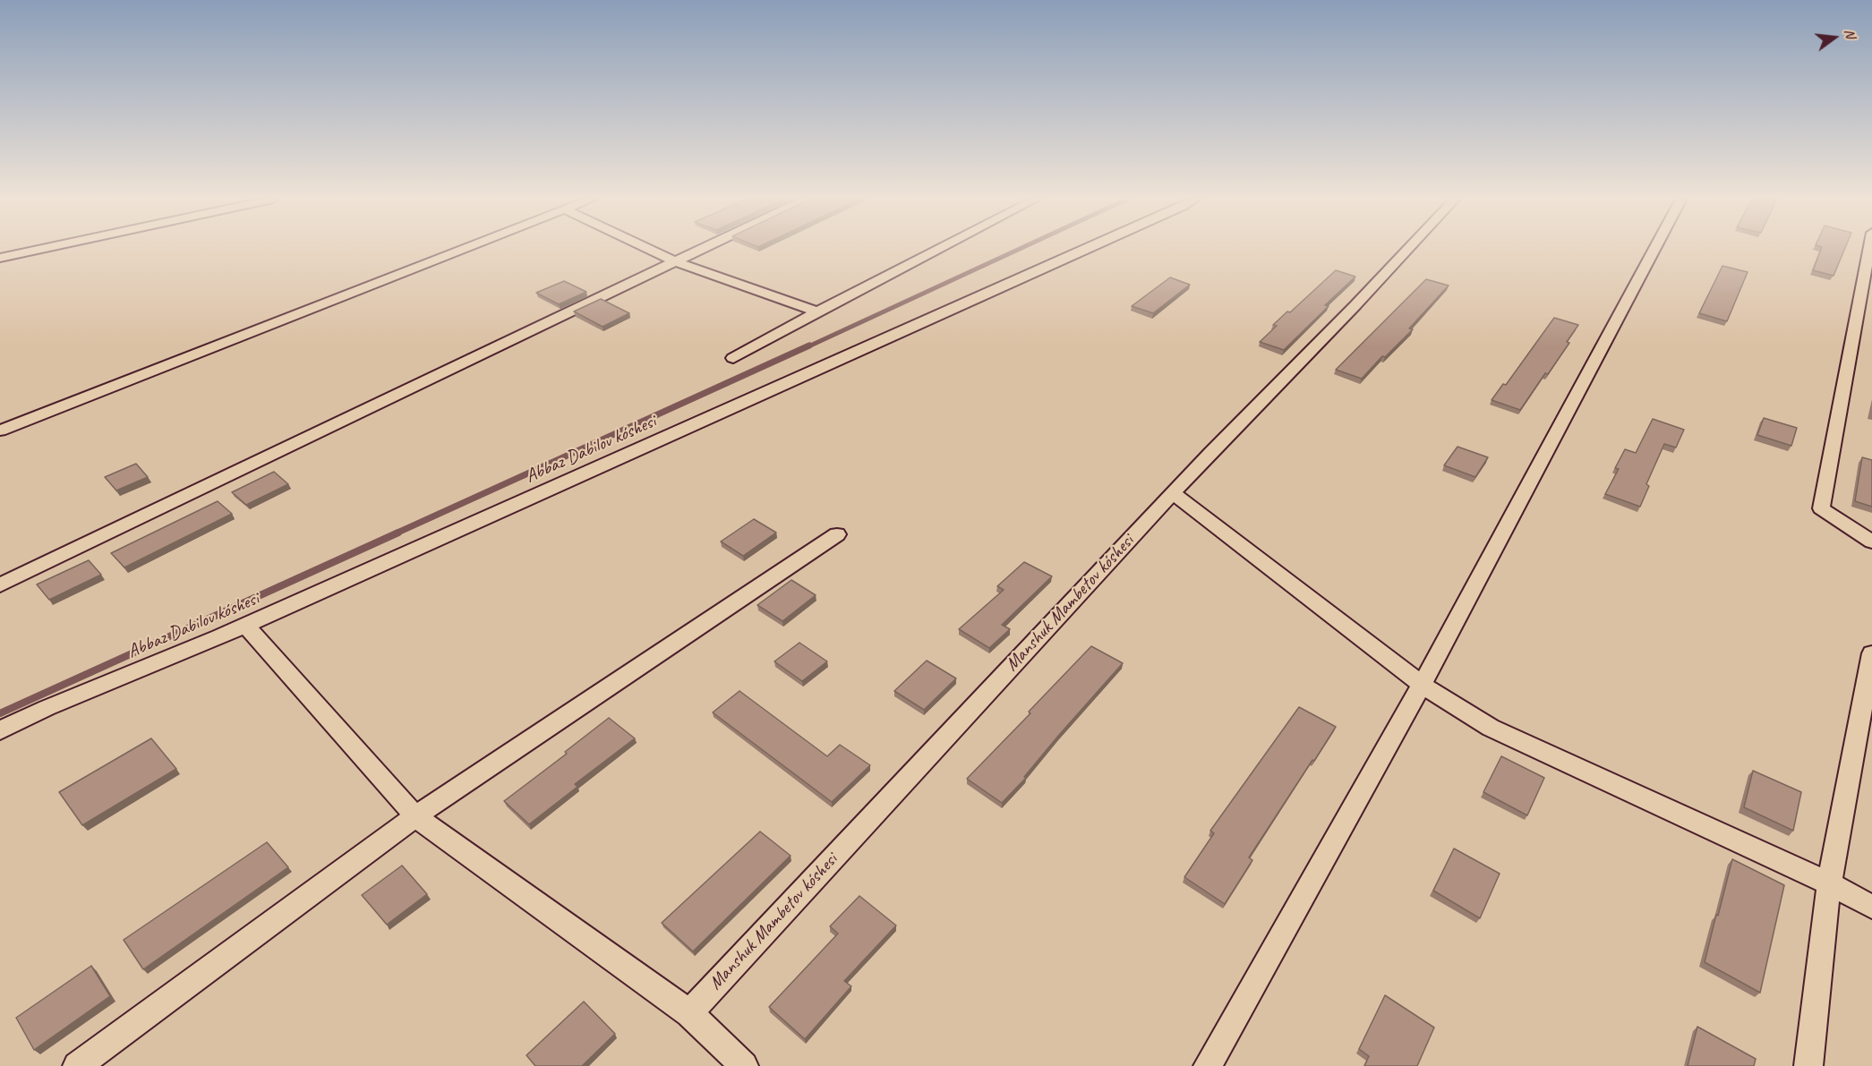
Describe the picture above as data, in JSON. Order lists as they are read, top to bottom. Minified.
{"streets":{"street":["Abbaz Dabilov kóshesi","Manshuk Mambetov kóshesi"]},"north":"right"}
